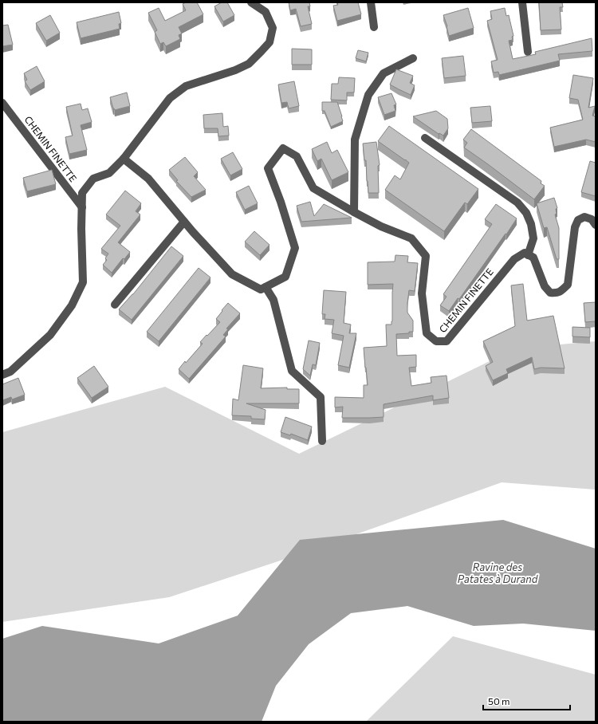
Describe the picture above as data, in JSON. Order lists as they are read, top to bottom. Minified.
{"streets":{"street":["CHEMIN FINETTE"]},"water":["Ravine des Patates à Durand"],"scale_bar":"50 m"}
